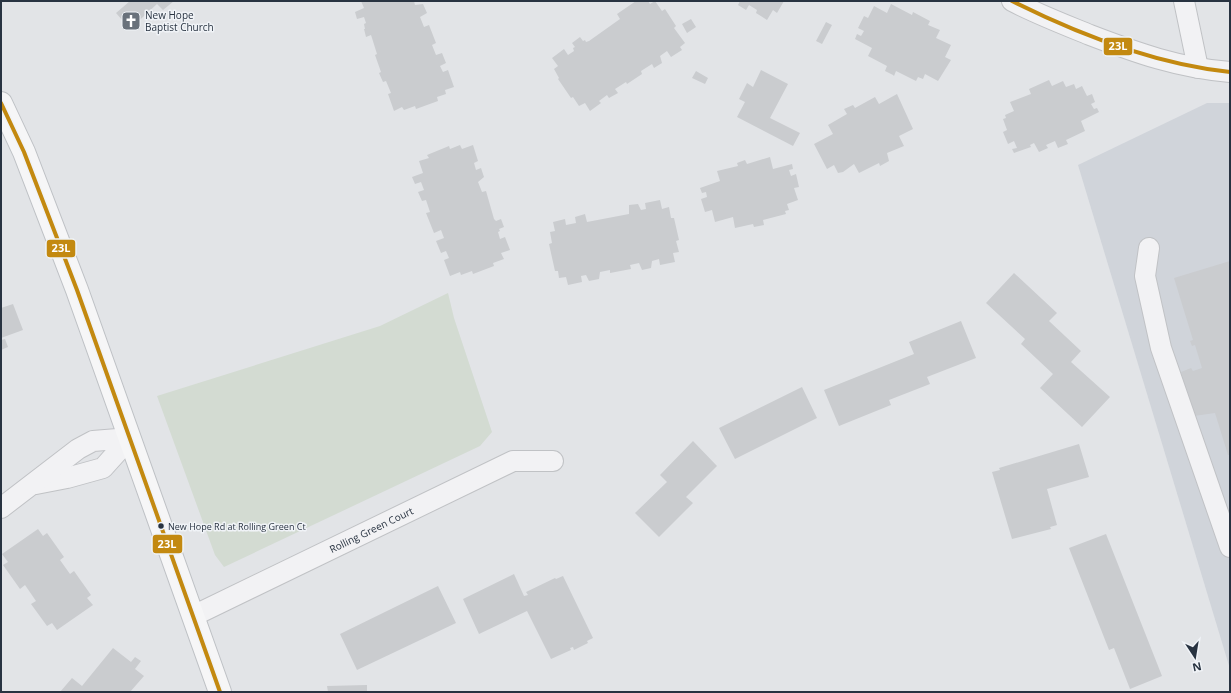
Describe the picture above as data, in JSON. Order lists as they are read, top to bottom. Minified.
{"streets":{"street":["Rolling Green Court"]},"places":{"church":["New Hope Baptist Church"],"other":["New Hope Rd at Rolling Green Ct"]},"lines":["transit line 23L"],"north":"bottom"}
